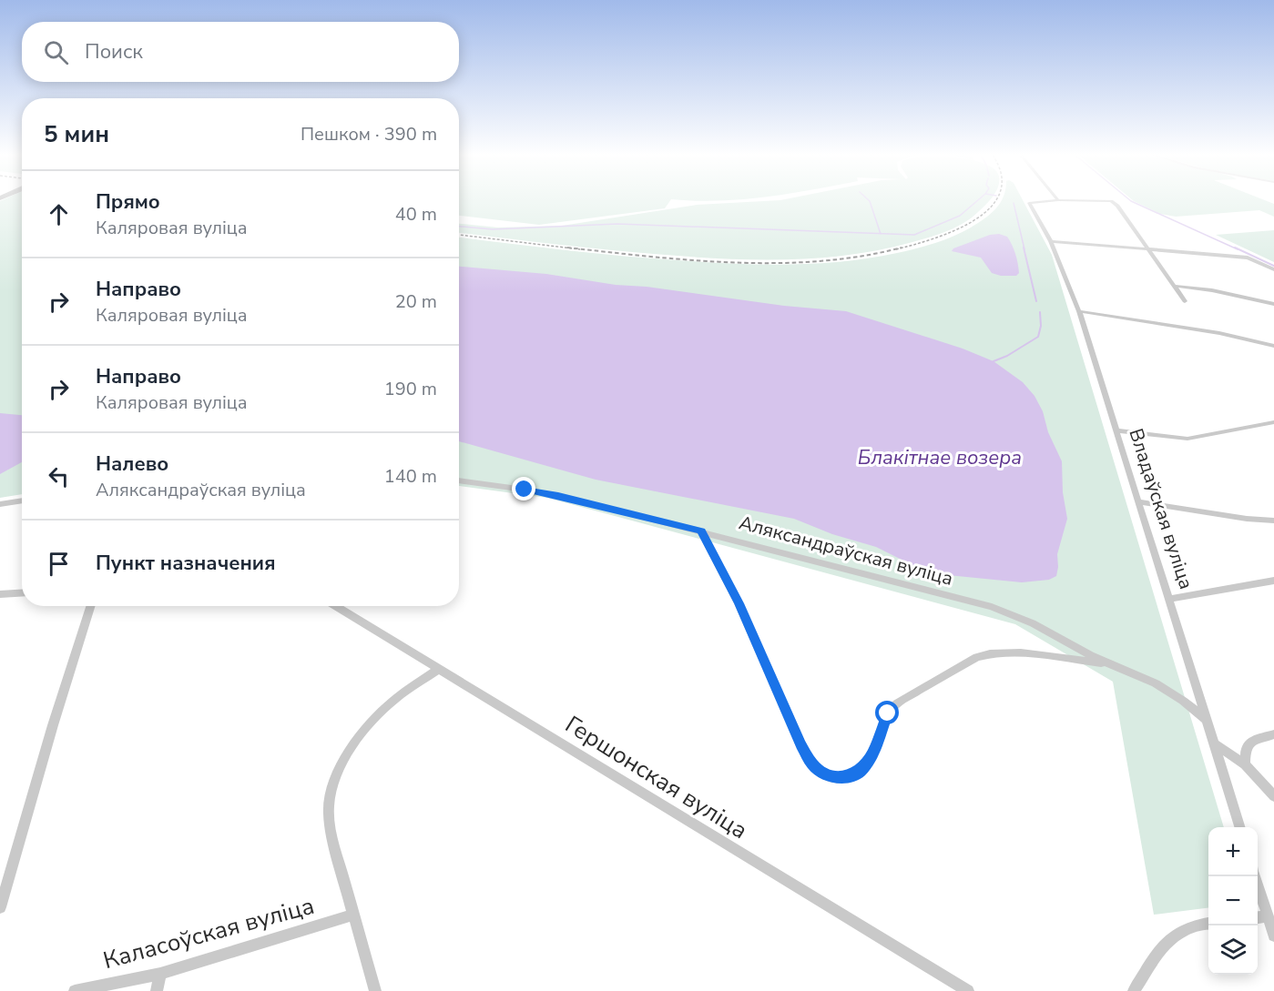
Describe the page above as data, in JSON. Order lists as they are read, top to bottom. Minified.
{"streets":{"street":["Владаўская вуліца","Аляксандраўская вуліца","Гершонская вуліца","Каласоўская вуліца"]},"crossings":[["Владаўская вуліца","Аляксандраўская вуліца"]],"water":["Блакітнае возера"],"page":{"search":"Поиск","heading":["5 мин","Пешком · 390 m"],"list":[["Прямо","Каляровая вуліца","40 m"],["Направо","Каляровая вуліца","20 m"],["Направо","Каляровая вуліца","190 m"],["Налево","Аляксандраўская вуліца","140 m"],"Пункт назначения"],"map_buttons":["+","−"]}}
